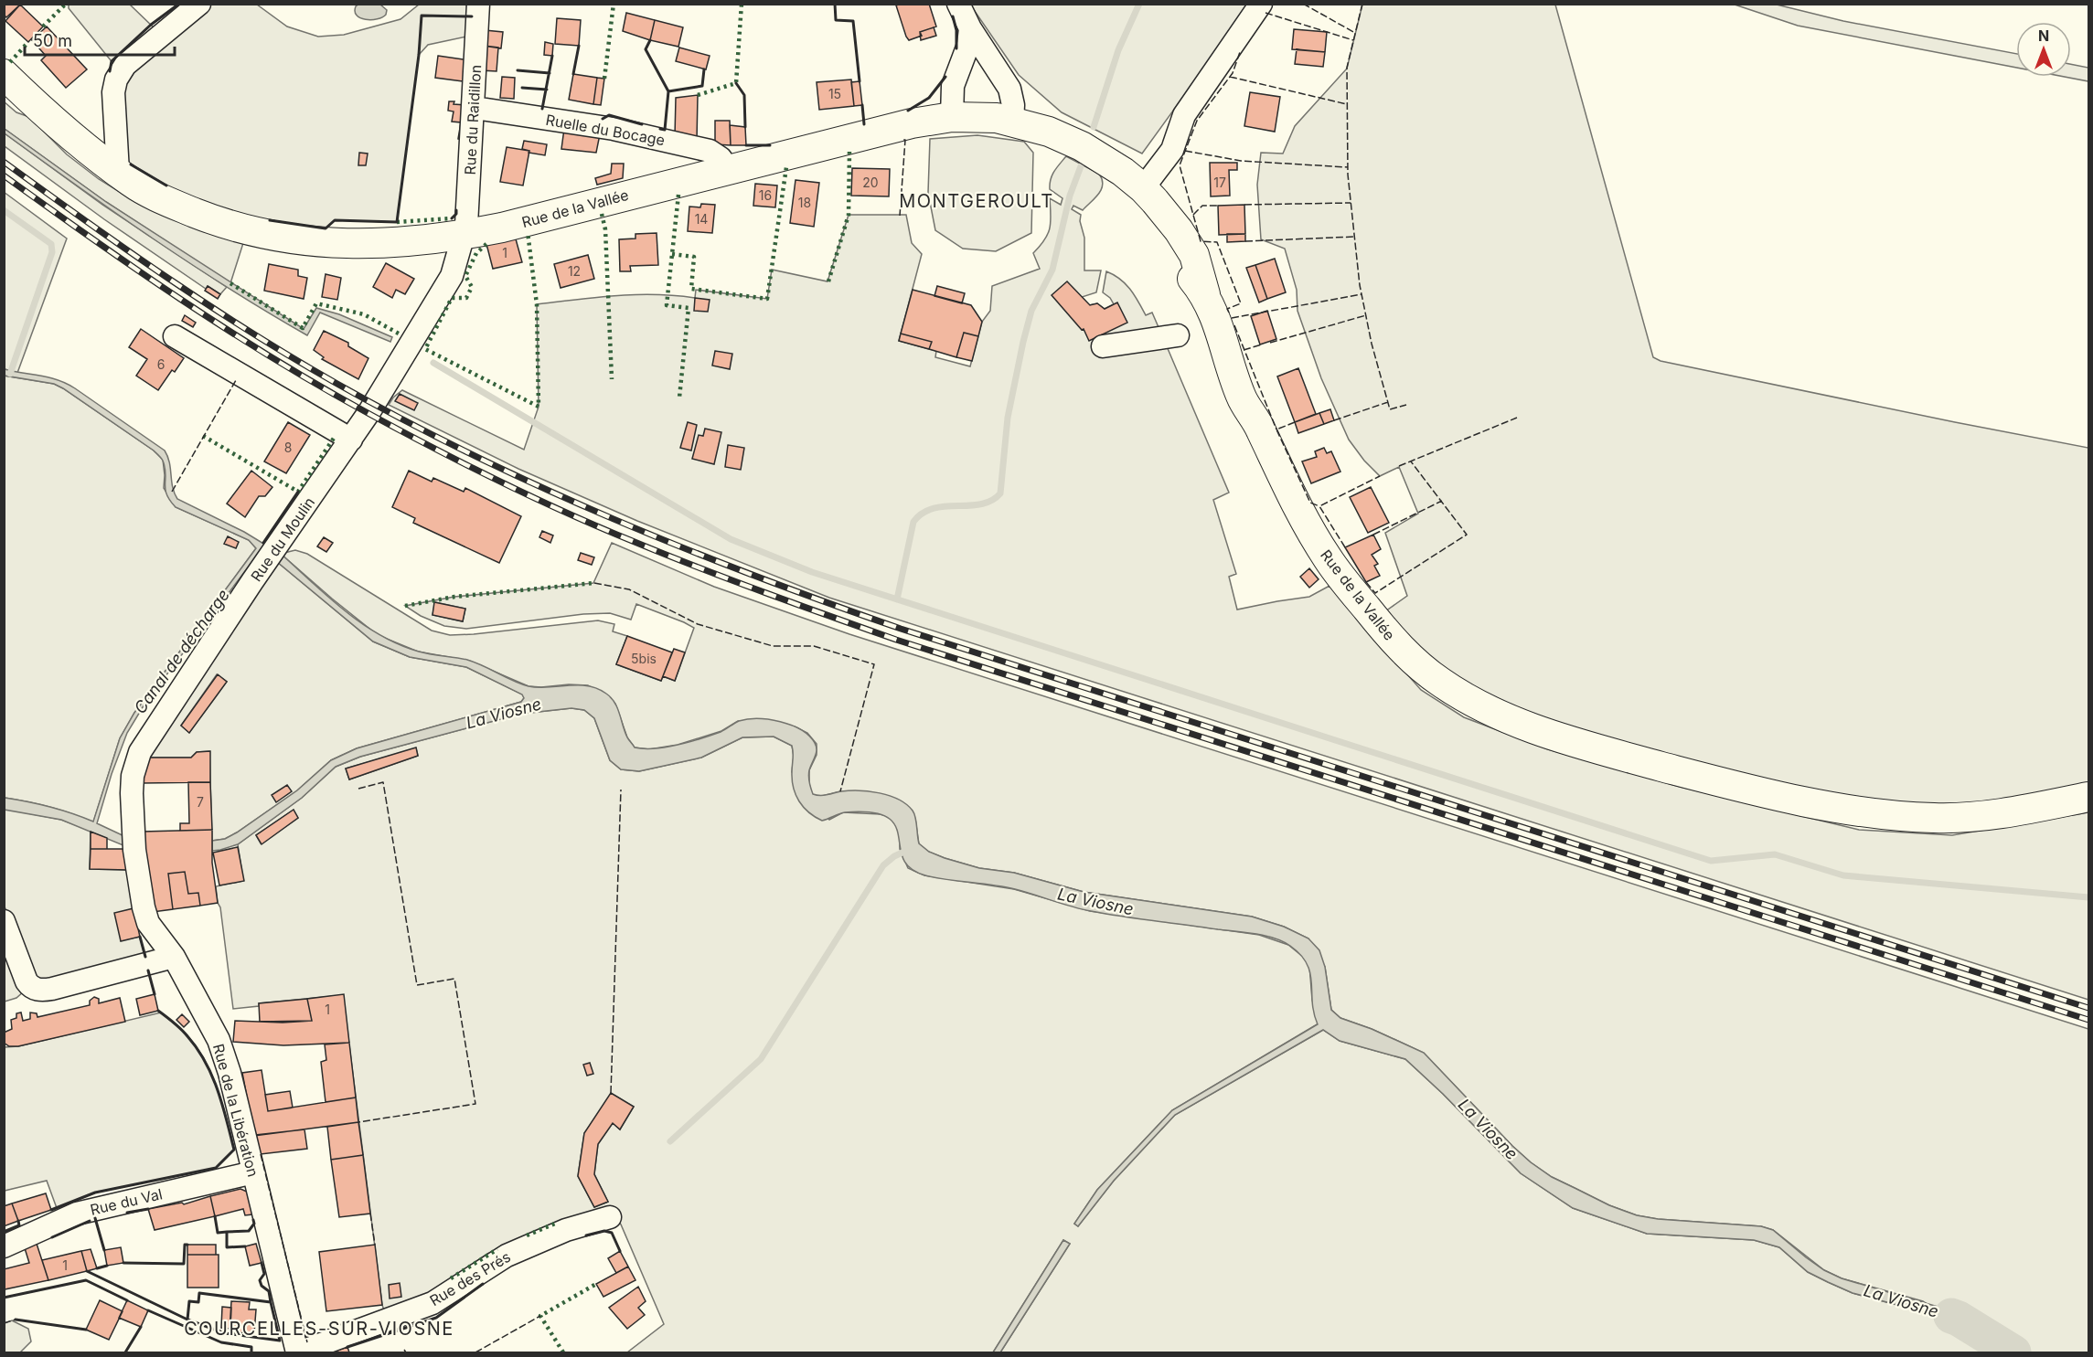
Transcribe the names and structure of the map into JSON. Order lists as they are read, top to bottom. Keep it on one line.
{"streets":{"main road":["Rue de la Vallée"],"street":["Rue du Raidillon","Ruelle du Bocage","Rue du Moulin","Rue de la Libération","Rue du Val","Rue des Prés"]},"crossings":[["Rue du Raidillon","Ruelle du Bocage"],["Rue du Raidillon","Rue de la Vallée"],["Rue du Raidillon","Rue du Moulin"],["Ruelle du Bocage","Rue de la Vallée"],["Rue de la Vallée","Rue du Moulin"],["Rue du Moulin","Rue de la Libération"],["Rue de la Libération","Rue du Val"],["Rue de la Libération","Rue des Prés"]],"districts":["MONTGEROULT","COURCELLES-SUR-VIOSNE"],"water":["Canal de décharge","La Viosne"],"house_numbers":["15","20","17","16","18","14","1","12","6","8","5bis","7","1","1"],"scale_bar":"50 m","north":"top"}
